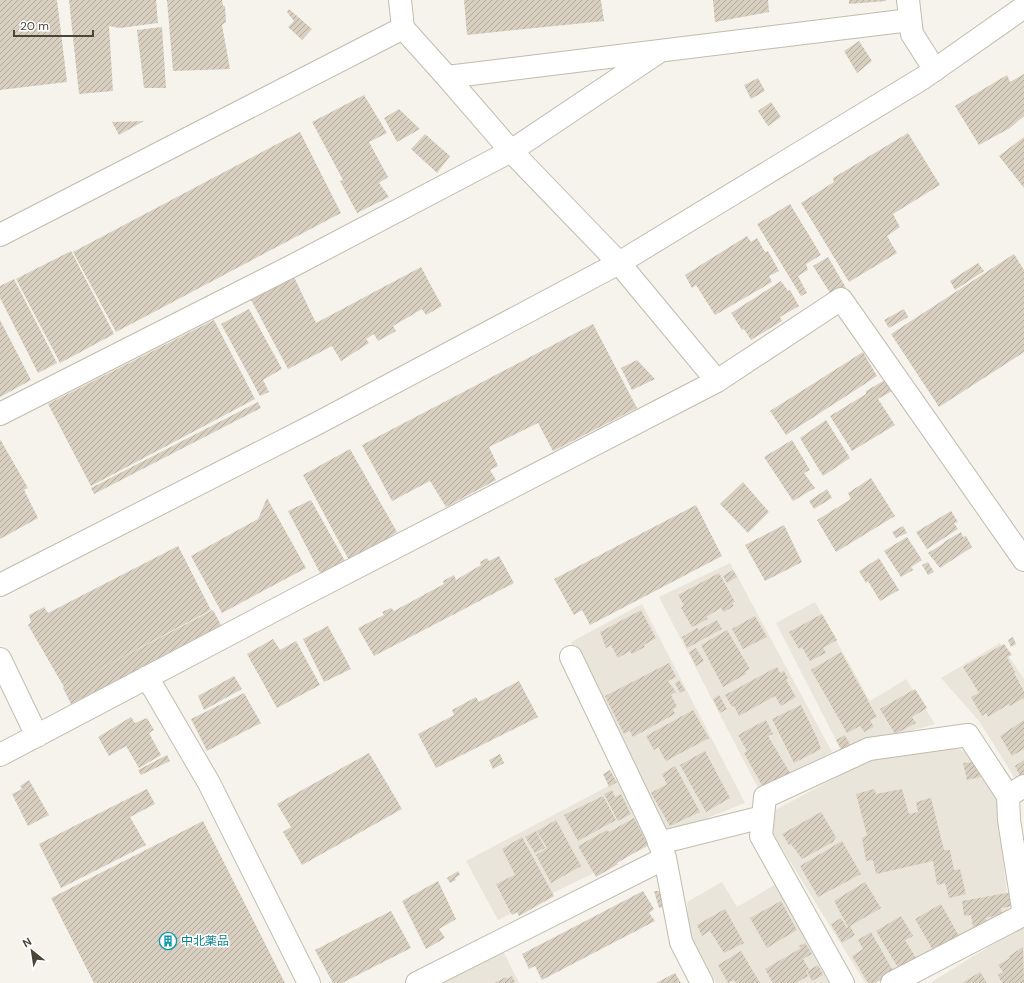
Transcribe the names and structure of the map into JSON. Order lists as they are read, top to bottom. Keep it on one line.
{"places":{"building":["中北薬品"]},"scale_bar":"20 m","north":"top left"}
